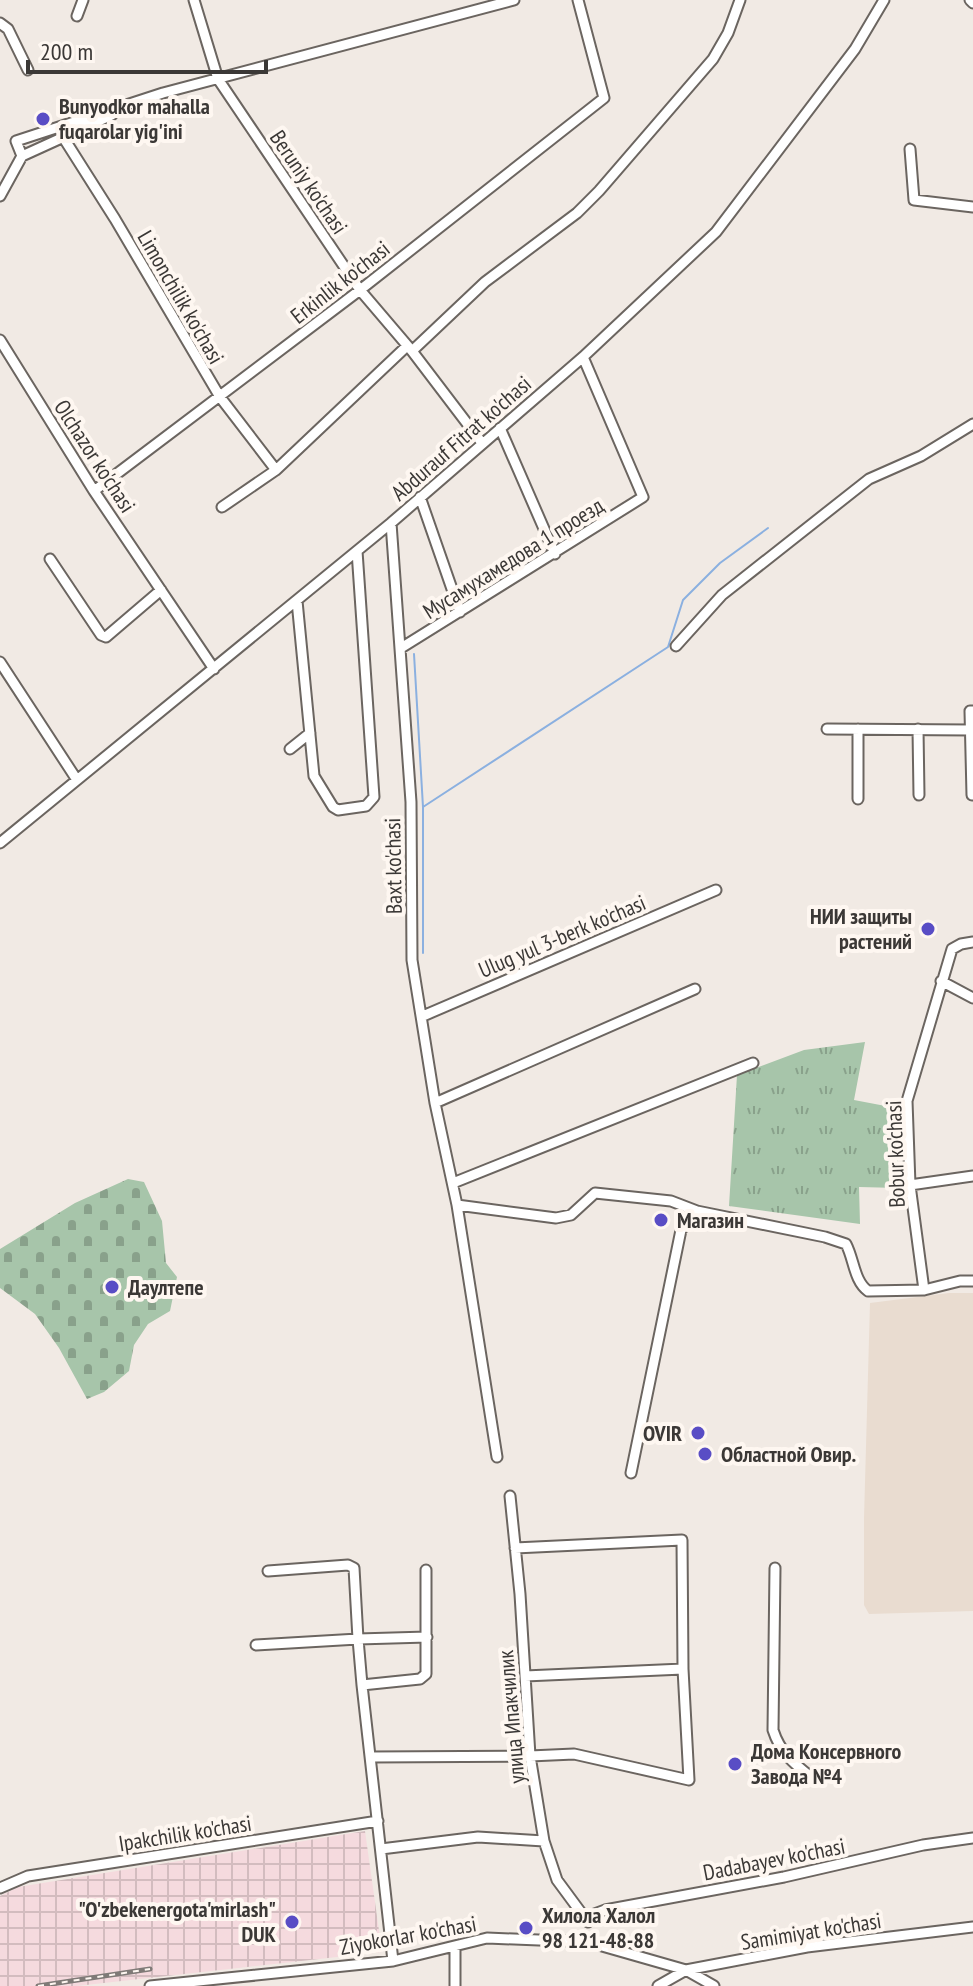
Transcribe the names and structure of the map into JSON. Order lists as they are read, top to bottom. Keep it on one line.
{"streets":{"street":["Beruniy ko'chasi","Erkinlik ko'chasi","Limonchilik ko'chasi","Abdurauf Fitrat ko'chasi","Olchazor ko'chasi","Мусамухамедова 1 проезд","Baxt ko'chasi","Ulug yul 3-berk ko'chasi","Bobur ko'chasi","улица Ипакчилик","Ipakchilik ko'chasi","Dadabayev ko'chasi","Samimiyat ko'chasi","Ziyokorlar ko'chasi"]},"crossings":[["Beruniy ko'chasi","Erkinlik ko'chasi"],["Beruniy ko'chasi","Abdurauf Fitrat ko'chasi"],["Erkinlik ko'chasi","Limonchilik ko'chasi"],["Erkinlik ko'chasi","Olchazor ko'chasi"],["Abdurauf Fitrat ko'chasi","Olchazor ko'chasi"],["Abdurauf Fitrat ko'chasi","Мусамухамедова 1 проезд"],["Abdurauf Fitrat ko'chasi","Baxt ko'chasi"],["Мусамухамедова 1 проезд","Baxt ko'chasi"],["Baxt ko'chasi","Ulug yul 3-berk ko'chasi"],["улица Ипакчилик","Dadabayev ko'chasi"],["Samimiyat ko'chasi","Ziyokorlar ko'chasi"]],"places":["Bunyodkor mahalla fuqarolar yig'ini","НИИ защиты растений","Магазин","Даултепе","OVIR","Областной Овир.","Дома Консервного Завода №4","\"O'zbekenergota'mirlash\" DUK","Хилола Халол 98 121-48-88"],"scale_bar":"200 m"}
